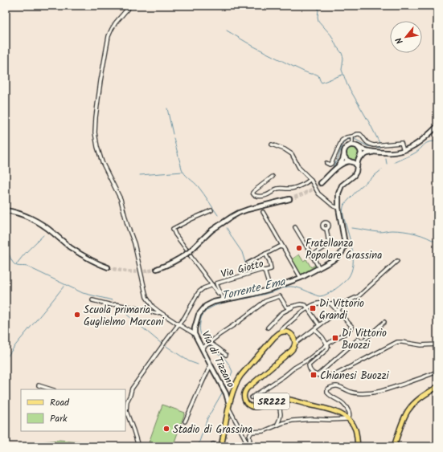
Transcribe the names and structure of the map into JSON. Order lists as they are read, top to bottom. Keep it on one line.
{"streets":{"main road":["Via di Tizzano","SR222"],"street":["Via Giotto"]},"crossings":[["Via Giotto","Via di Tizzano"]],"water":["Torrente Ema"],"places":{"other":["Fratellanza Popolare Grassina","Scuola primaria Guglielmo Marconi","Stadio di Grassina"],"transit":["Di Vittorio Grandi","Di Vittorio Buozzi","Chianesi Buozzi"]},"legend":["Road","Park"],"north":"bottom left"}
